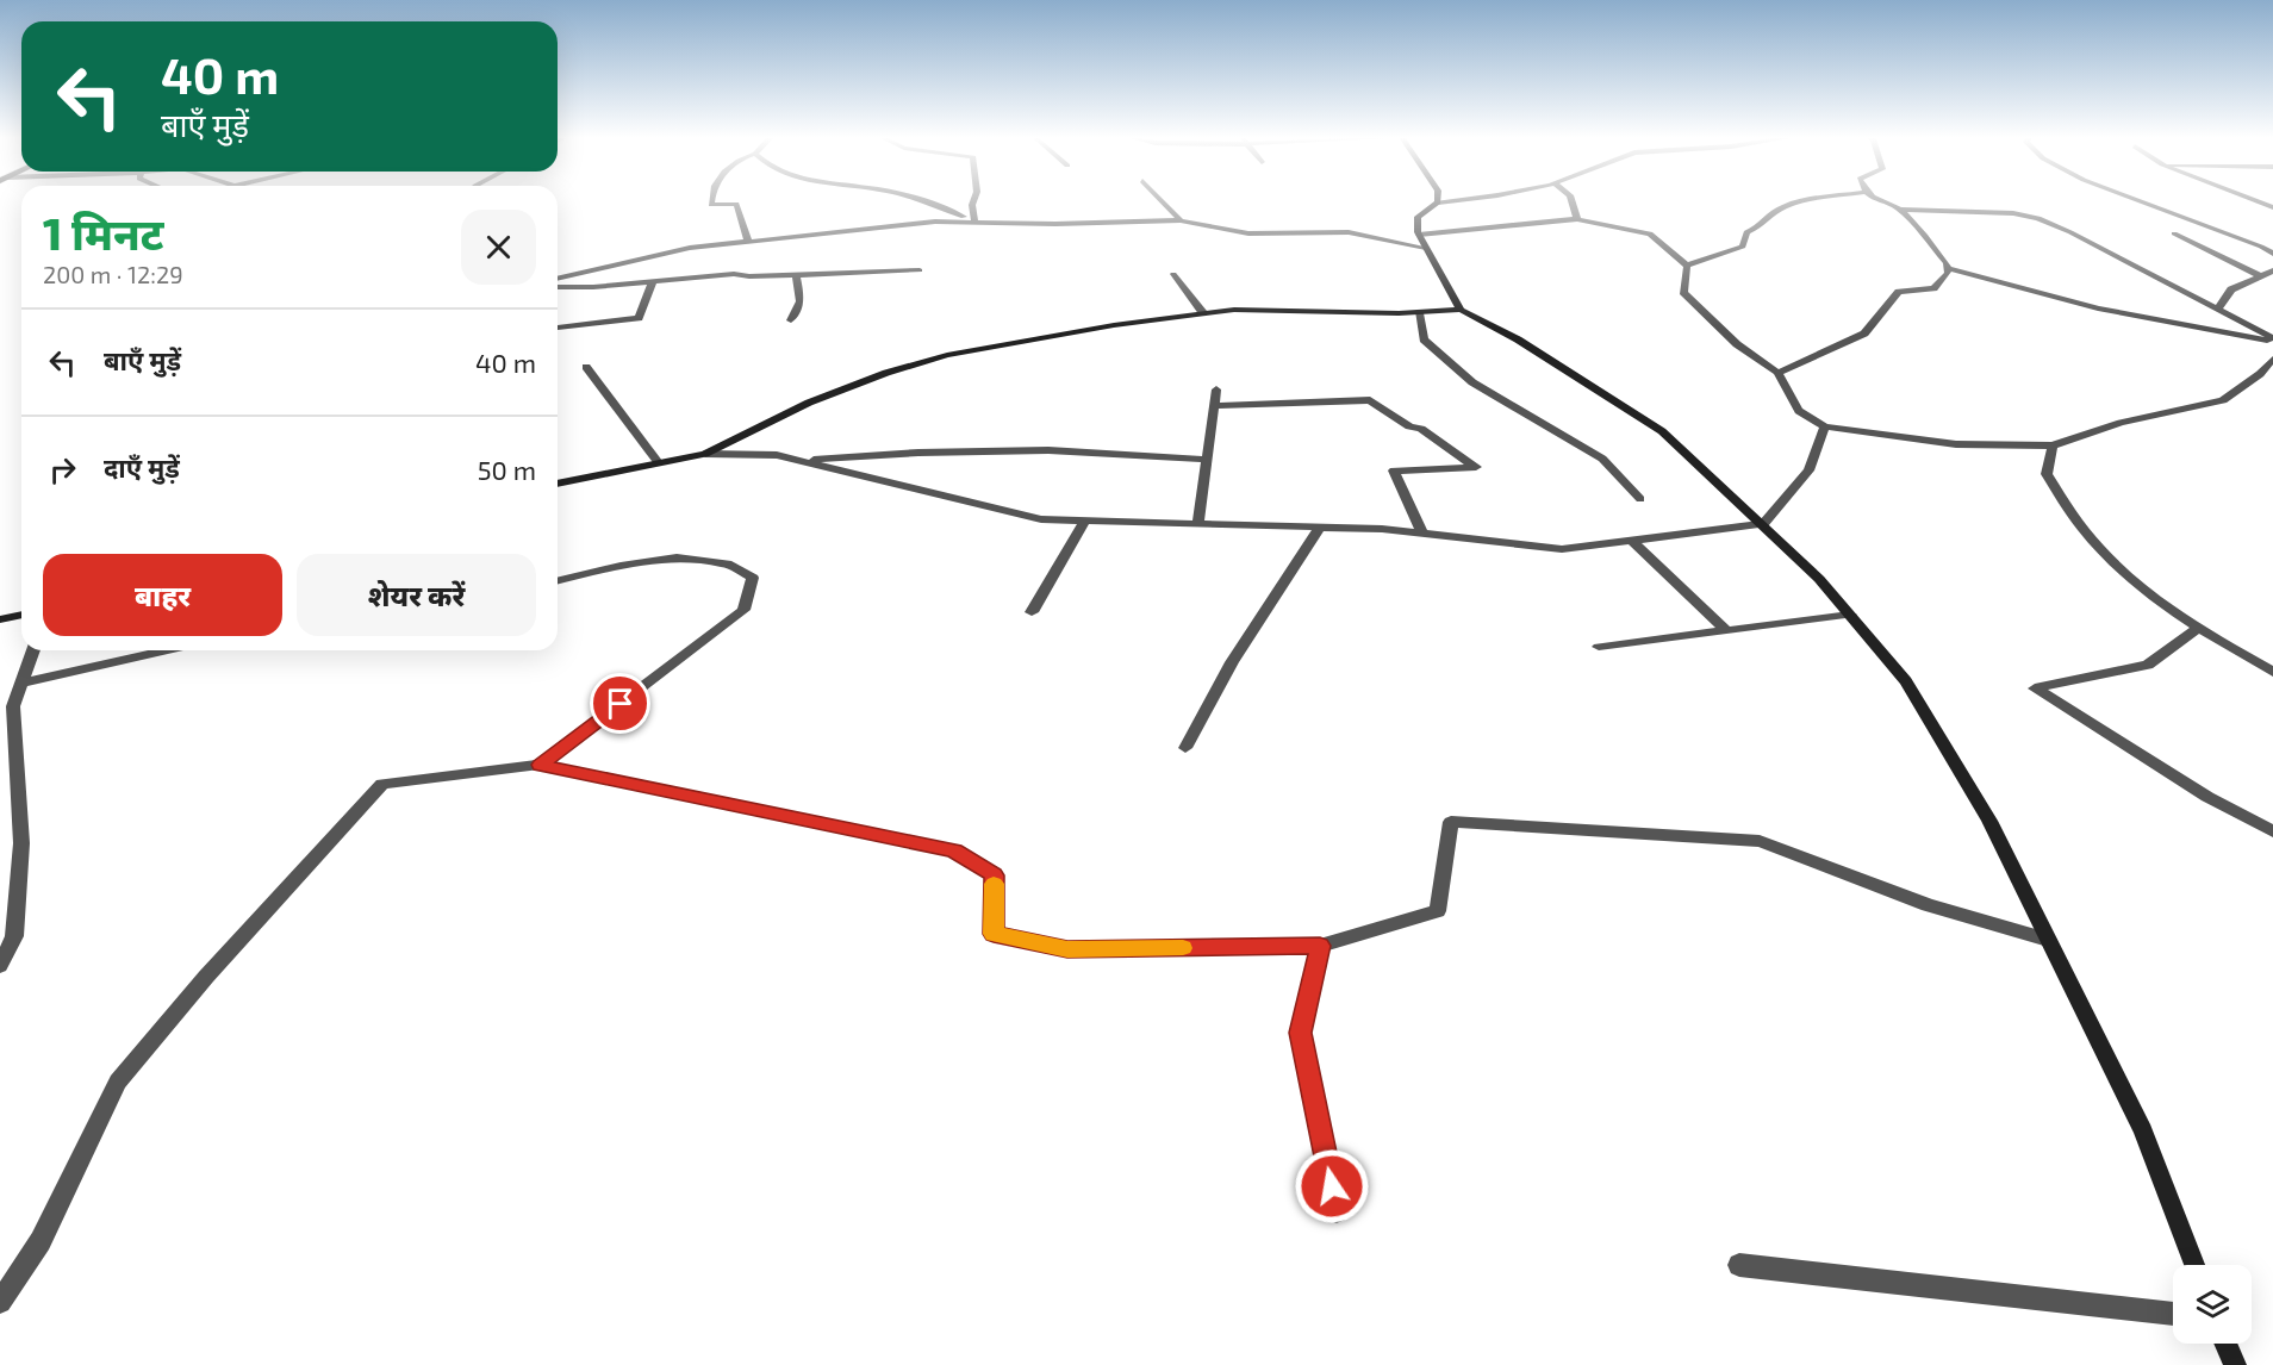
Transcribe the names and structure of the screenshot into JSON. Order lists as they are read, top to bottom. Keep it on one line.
{"page":{"turn":["40 m","बाएँ मुड़ें"],"heading":["1 मिनट","200 m · 12:29"],"list":[{"name":"बाएँ मुड़ें","value":"40 m"},{"name":"दाएँ मुड़ें","value":"50 m"}],"buttons":["बाहर","शेयर करें"]}}
